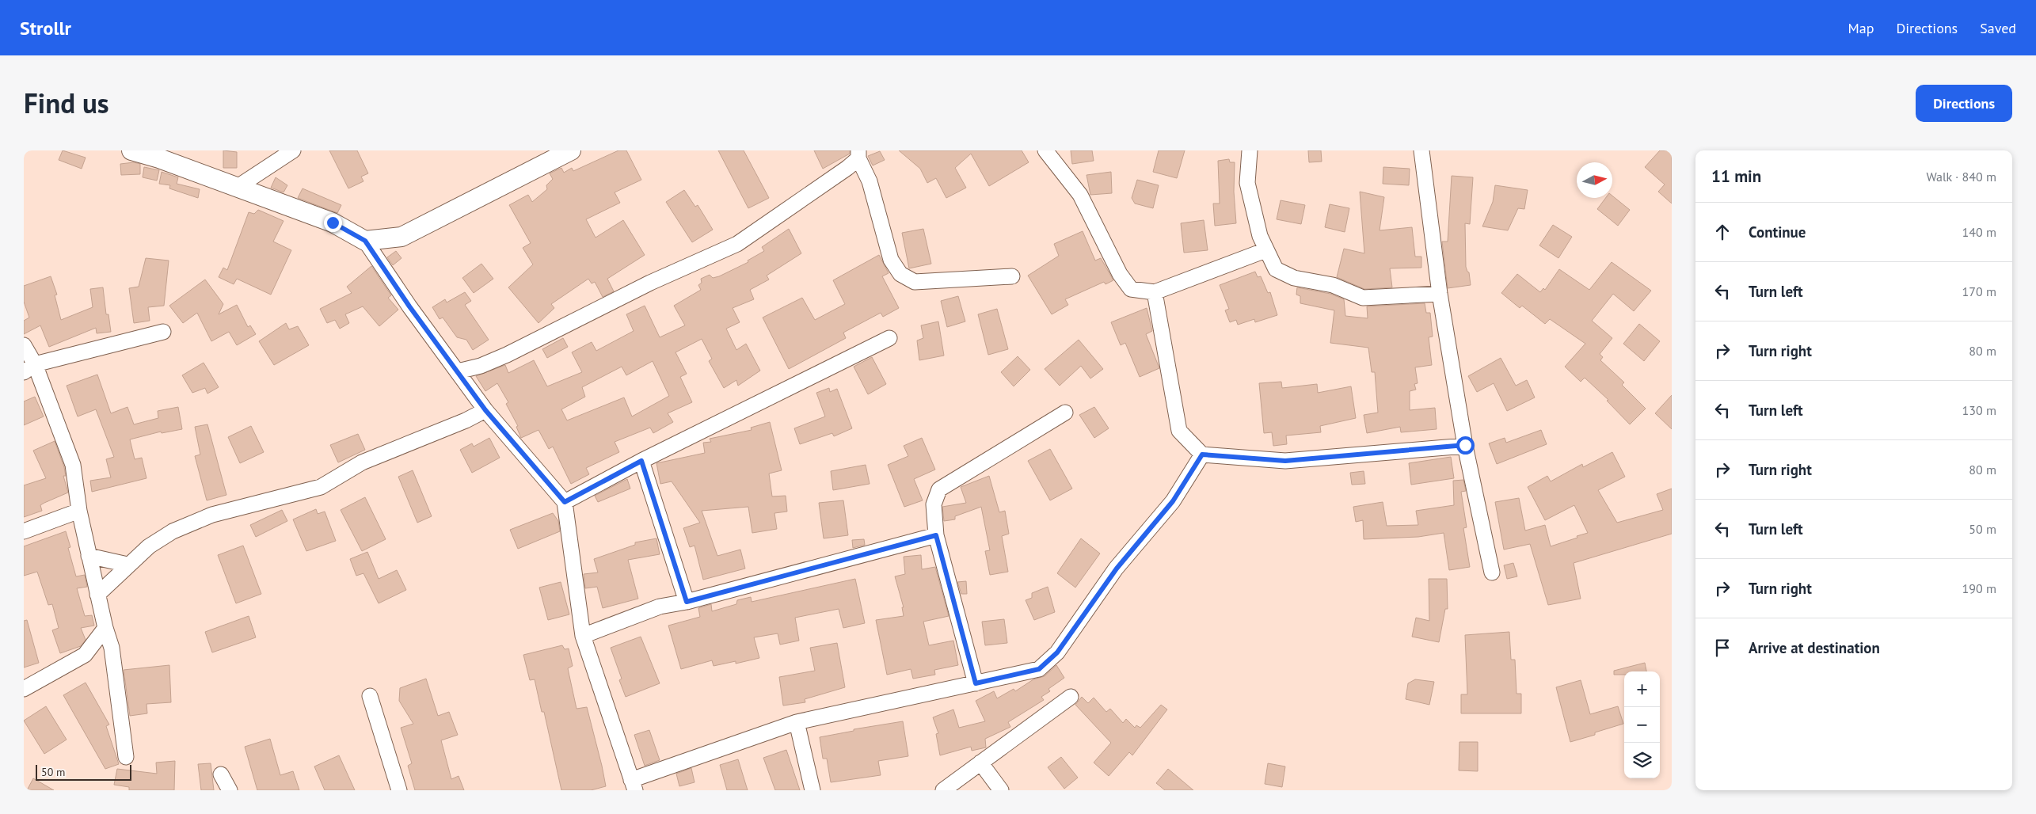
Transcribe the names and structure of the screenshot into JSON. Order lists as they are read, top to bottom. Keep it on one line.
{"scale_bar":"50 m","north":"right","page":{"header":"Strollr","nav":["Map","Directions","Saved"],"title":"Find us","buttons":"Directions","heading":["11 min","Walk · 840 m"],"list":[["Continue","140 m"],["Turn left","170 m"],["Turn right","80 m"],["Turn left","130 m"],["Turn right","80 m"],["Turn left","50 m"],["Turn right","190 m"],"Arrive at destination"],"map_buttons":["+","−"],"scale":"50 m"}}
